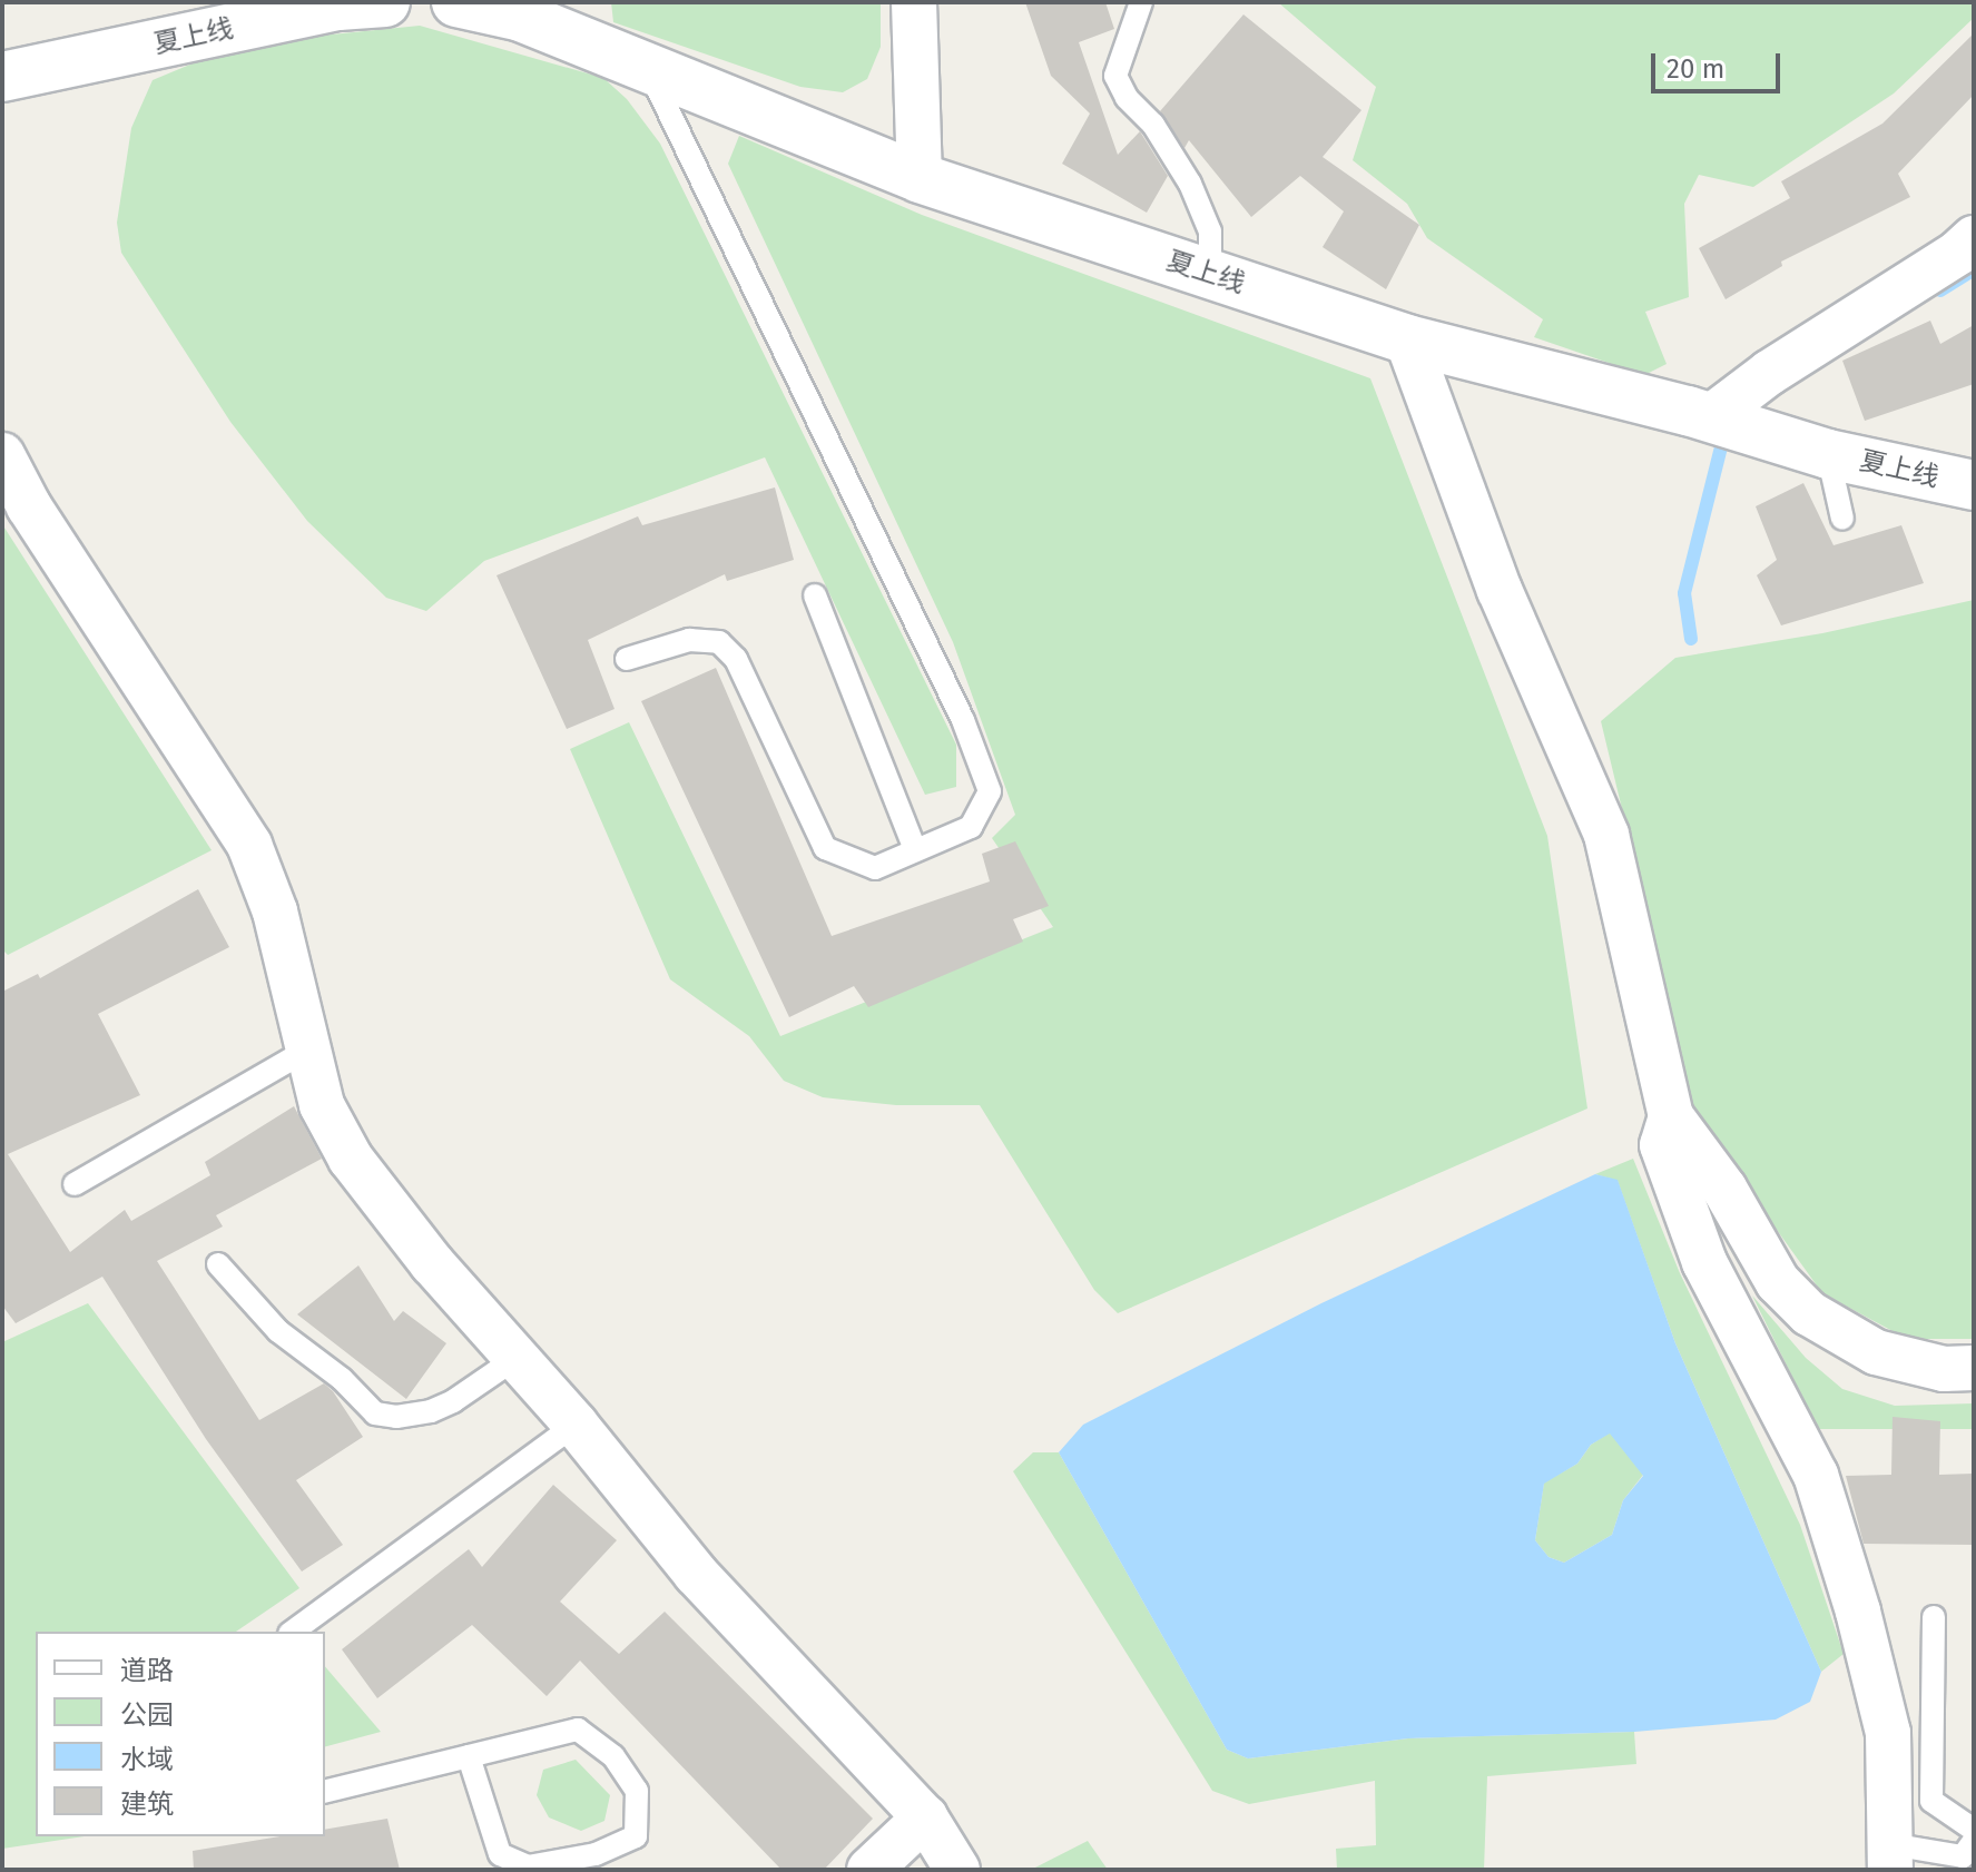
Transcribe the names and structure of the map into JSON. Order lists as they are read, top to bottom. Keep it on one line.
{"streets":{"street":["夏上线"]},"legend":["道路","公园","水域","建筑"],"scale_bar":"20 m"}
